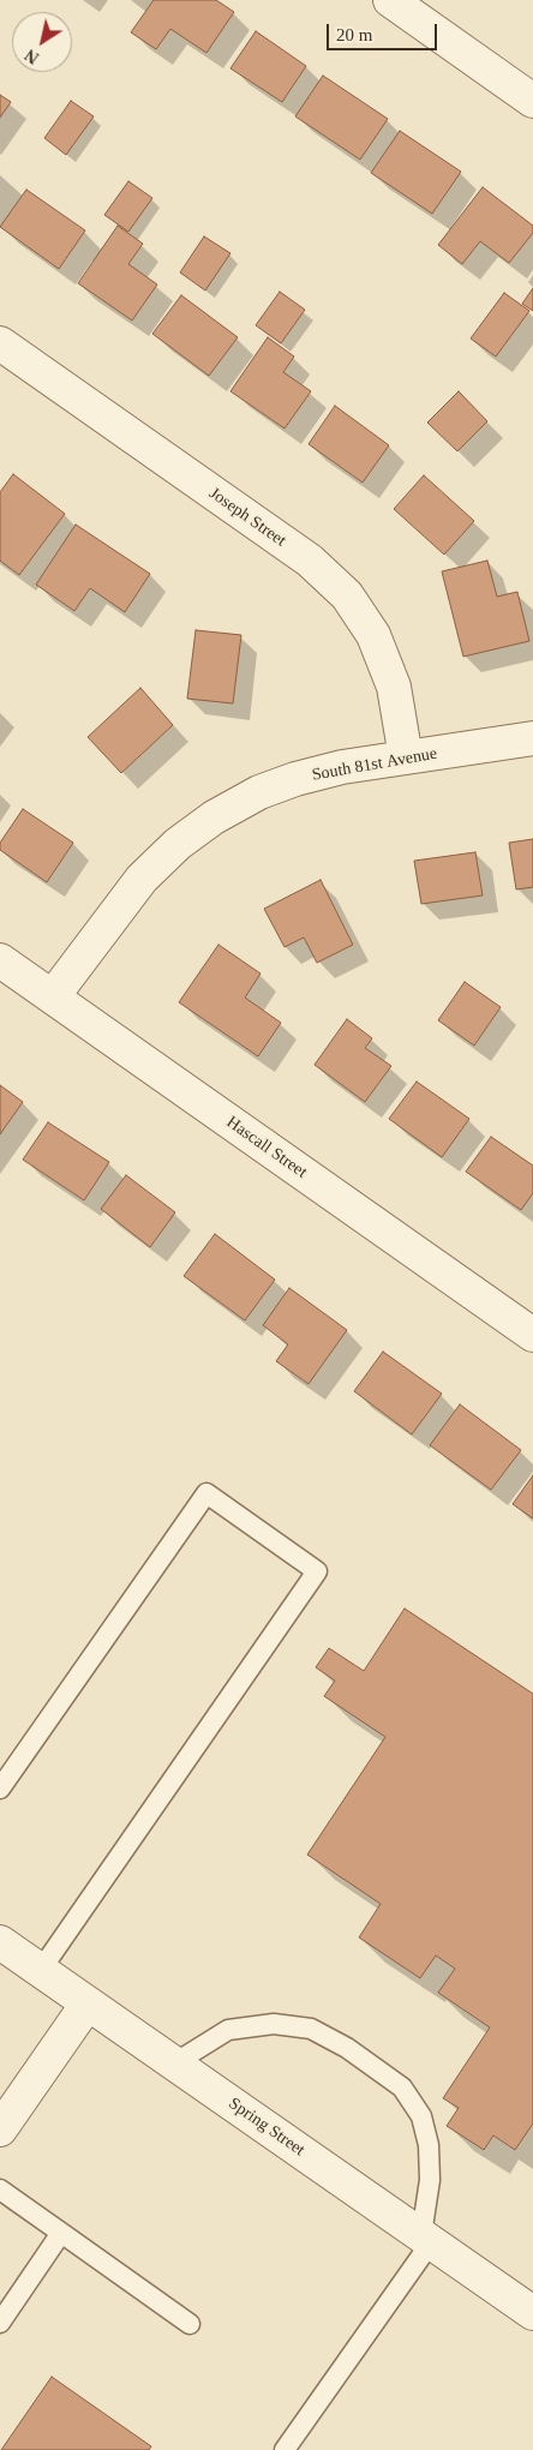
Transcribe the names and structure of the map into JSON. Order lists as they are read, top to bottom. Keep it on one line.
{"streets":{"street":["Joseph Street","South 81st Avenue","Hascall Street","Spring Street"]},"crossings":[["Joseph Street","South 81st Avenue"],["South 81st Avenue","Hascall Street"]],"scale_bar":"20 m","north":"bottom left"}
